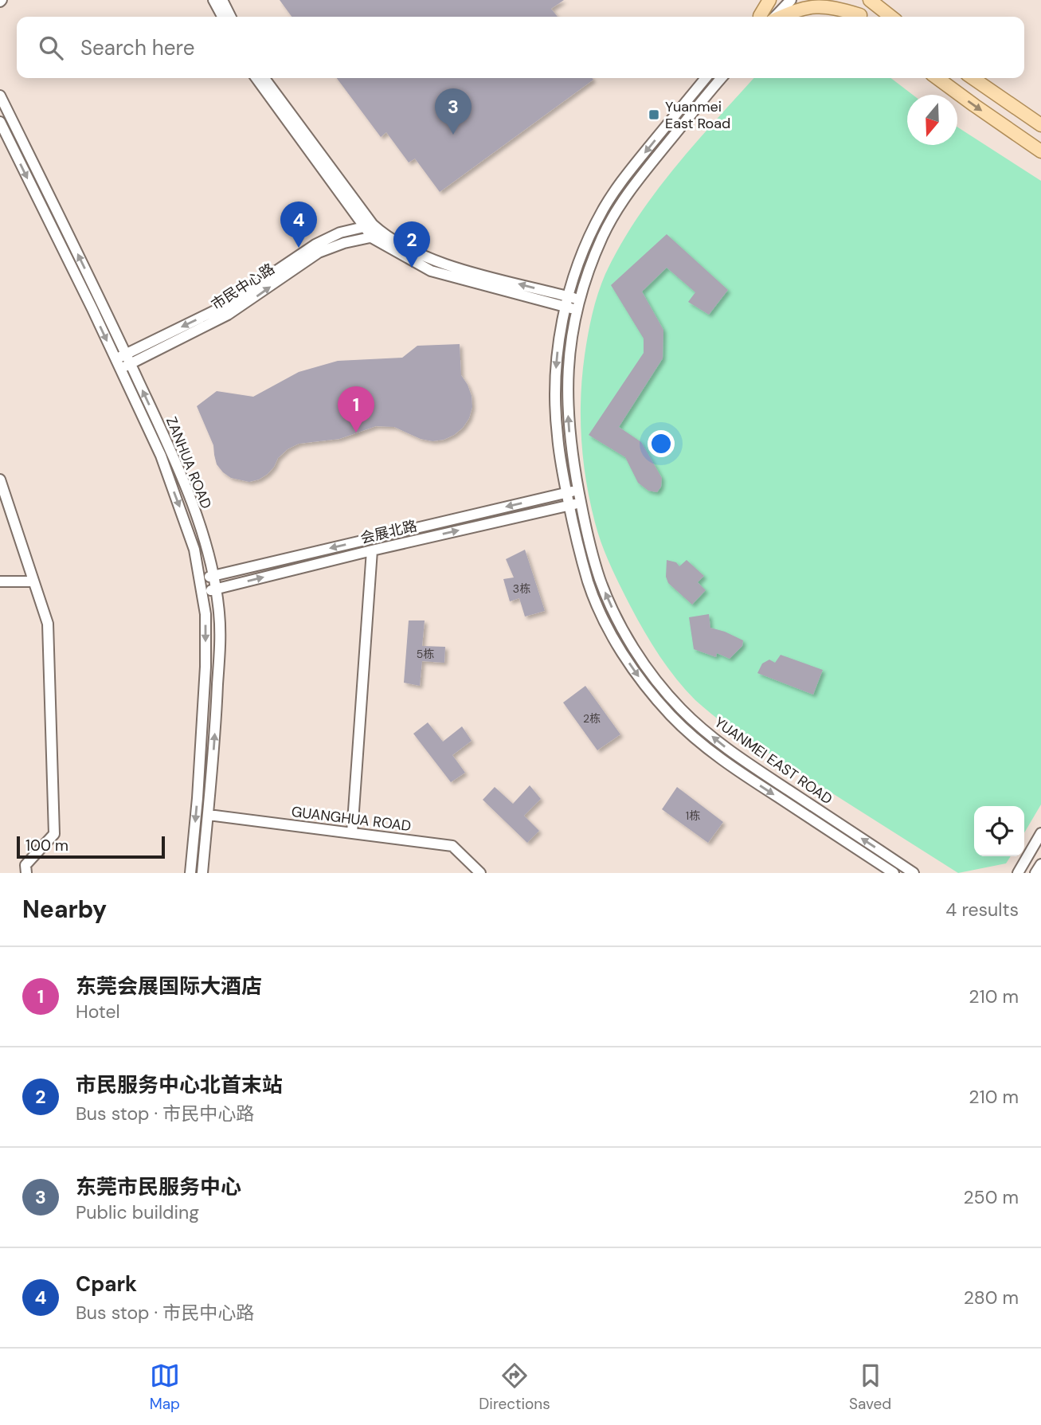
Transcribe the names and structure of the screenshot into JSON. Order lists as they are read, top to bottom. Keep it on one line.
{"streets":{"street":["市民中心路","ZANHUA ROAD","会展北路","YUANMEI EAST ROAD","GUANGHUA ROAD"]},"crossings":[["市民中心路","ZANHUA ROAD"],["ZANHUA ROAD","会展北路"],["ZANHUA ROAD","GUANGHUA ROAD"],["会展北路","YUANMEI EAST ROAD"]],"places":{"transit":["Yuanmei East Road"]},"house_numbers":["3栋","5栋","2栋","1栋"],"scale_bar":"100 m","north":"bottom","page":{"search":"Search here","pins":["3","4","2","1"],"scale":"100 m","heading":["Nearby","4 results"],"list":[{"mark":"1","name":"东莞会展国际大酒店","note":"Hotel","value":"210 m"},{"mark":"2","name":"市民服务中心北首末站","note":"Bus stop · 市民中心路","value":"210 m"},{"mark":"3","name":"东莞市民服务中心","note":"Public building","value":"250 m"},{"mark":"4","name":"Cpark","note":"Bus stop · 市民中心路","value":"280 m"}],"nav":["Map","Directions","Saved"]}}
